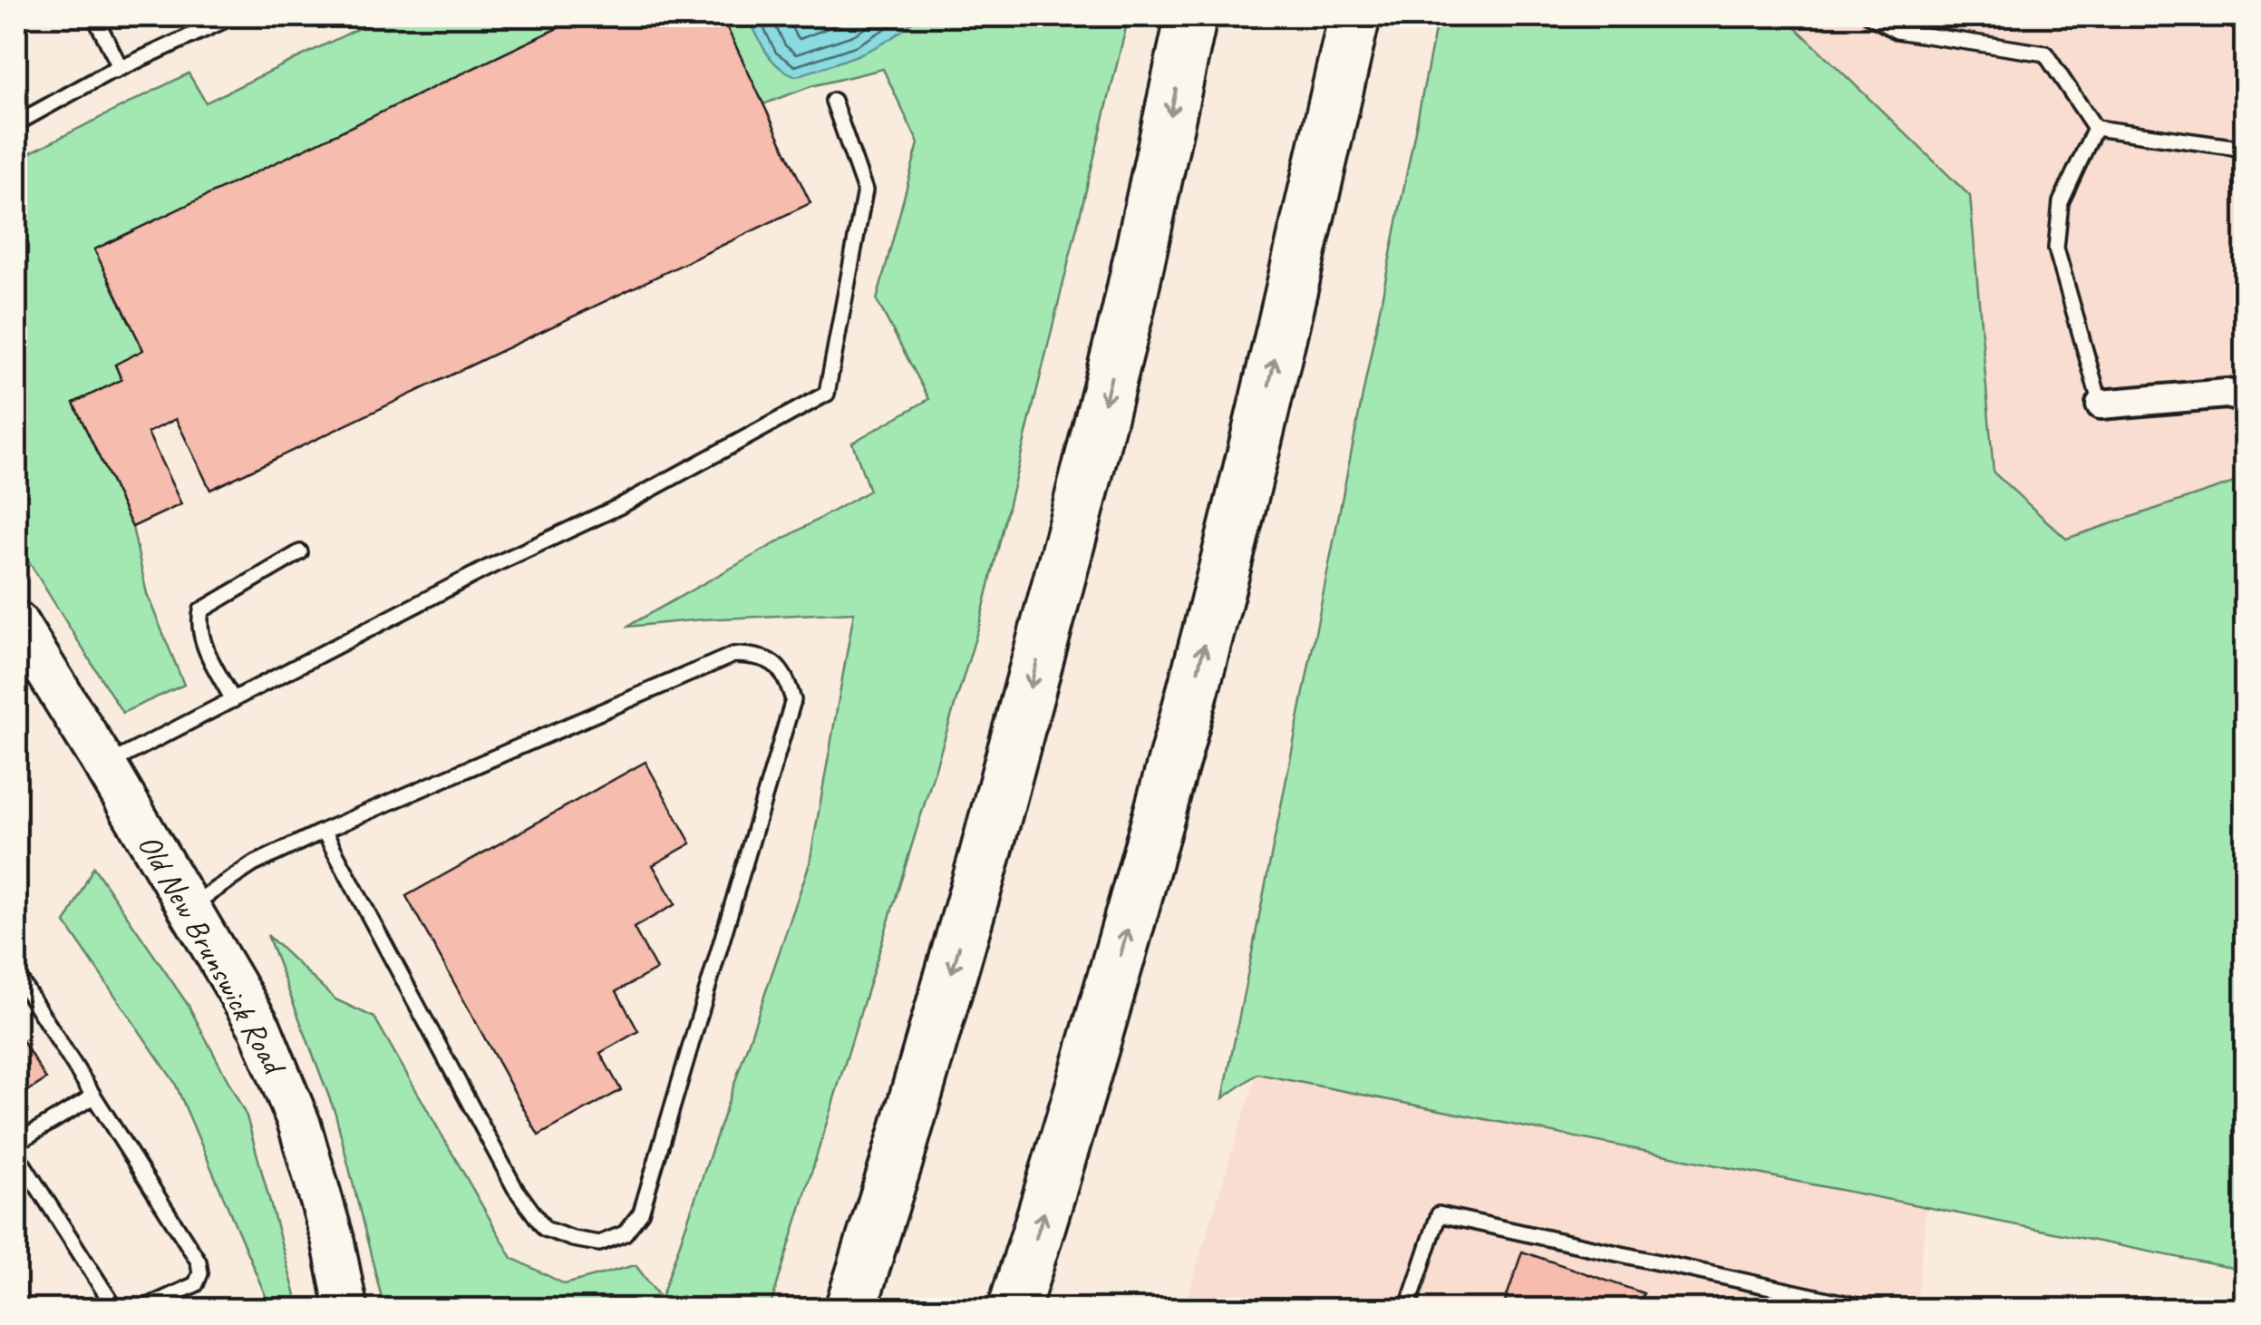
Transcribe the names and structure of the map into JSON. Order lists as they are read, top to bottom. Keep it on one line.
{"streets":{"main road":["Old New Brunswick Road"]}}
